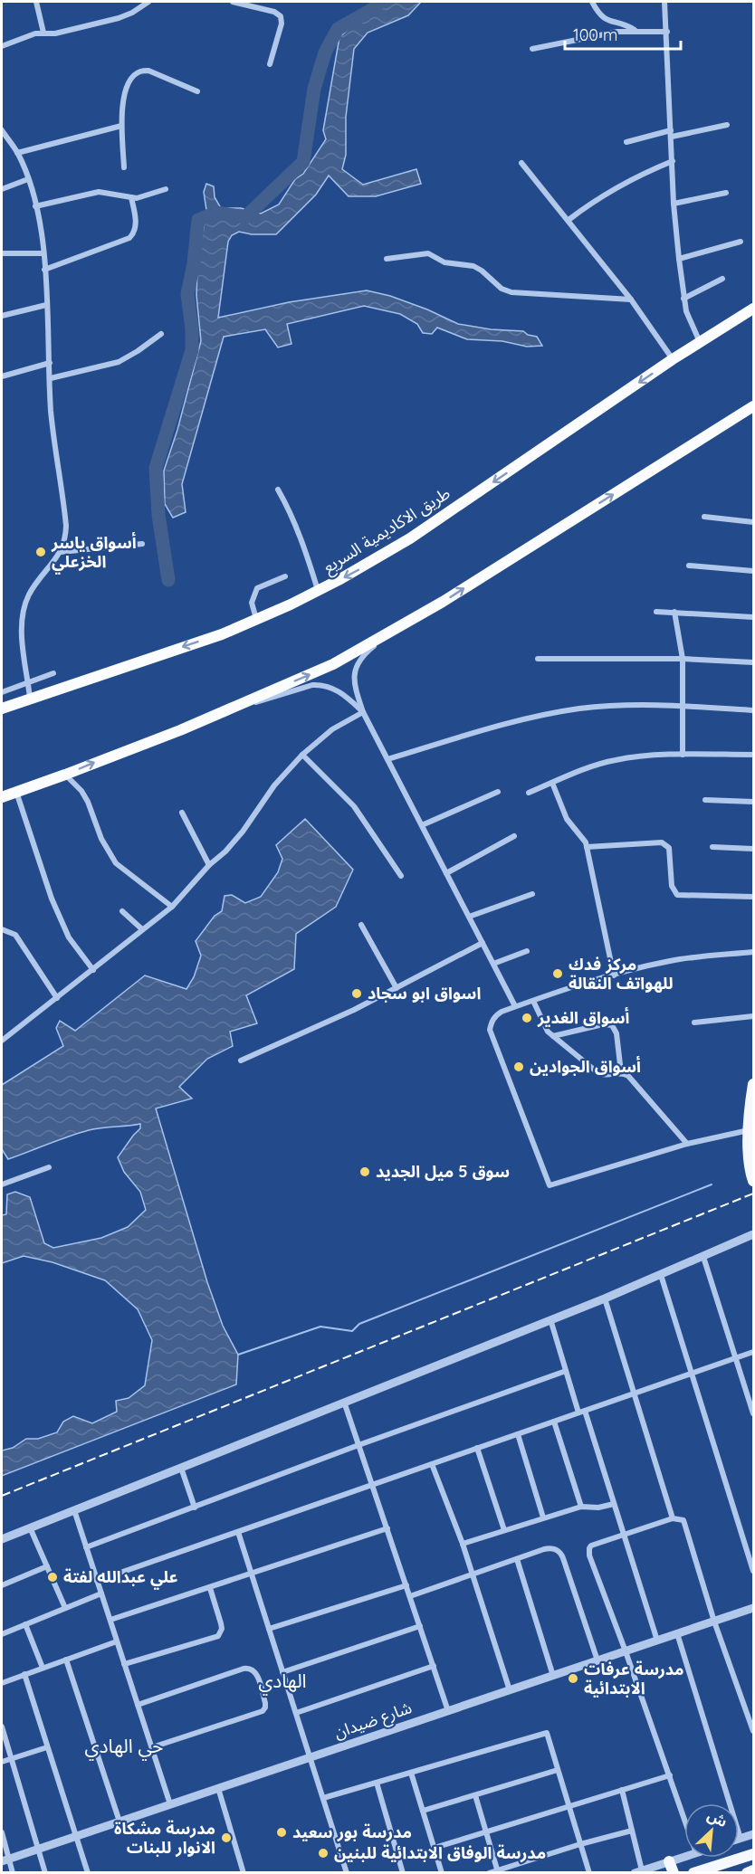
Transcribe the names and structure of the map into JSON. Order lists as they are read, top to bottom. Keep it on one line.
{"streets":{"highway":["طريق الاكاديمية السريع"],"street":["شارع ضيدان"]},"districts":["الهادي","حي الهادي"],"places":["أسواق ياسر الخزعلي","مركز فدك للهواتف النقالة","اسواق ابو سجاد","أسواق الغدير","أسواق الجوادين","سوق 5 ميل الجديد","علي عبدالله لفتة","مدرسة عرفات الابتدائية","مدرسة بور سعيد","مدرسة مشكاة الانوار للبنات","مدرسة الوفاق الابتدائية للبنين"],"scale_bar":"100 m","north":"top right"}
